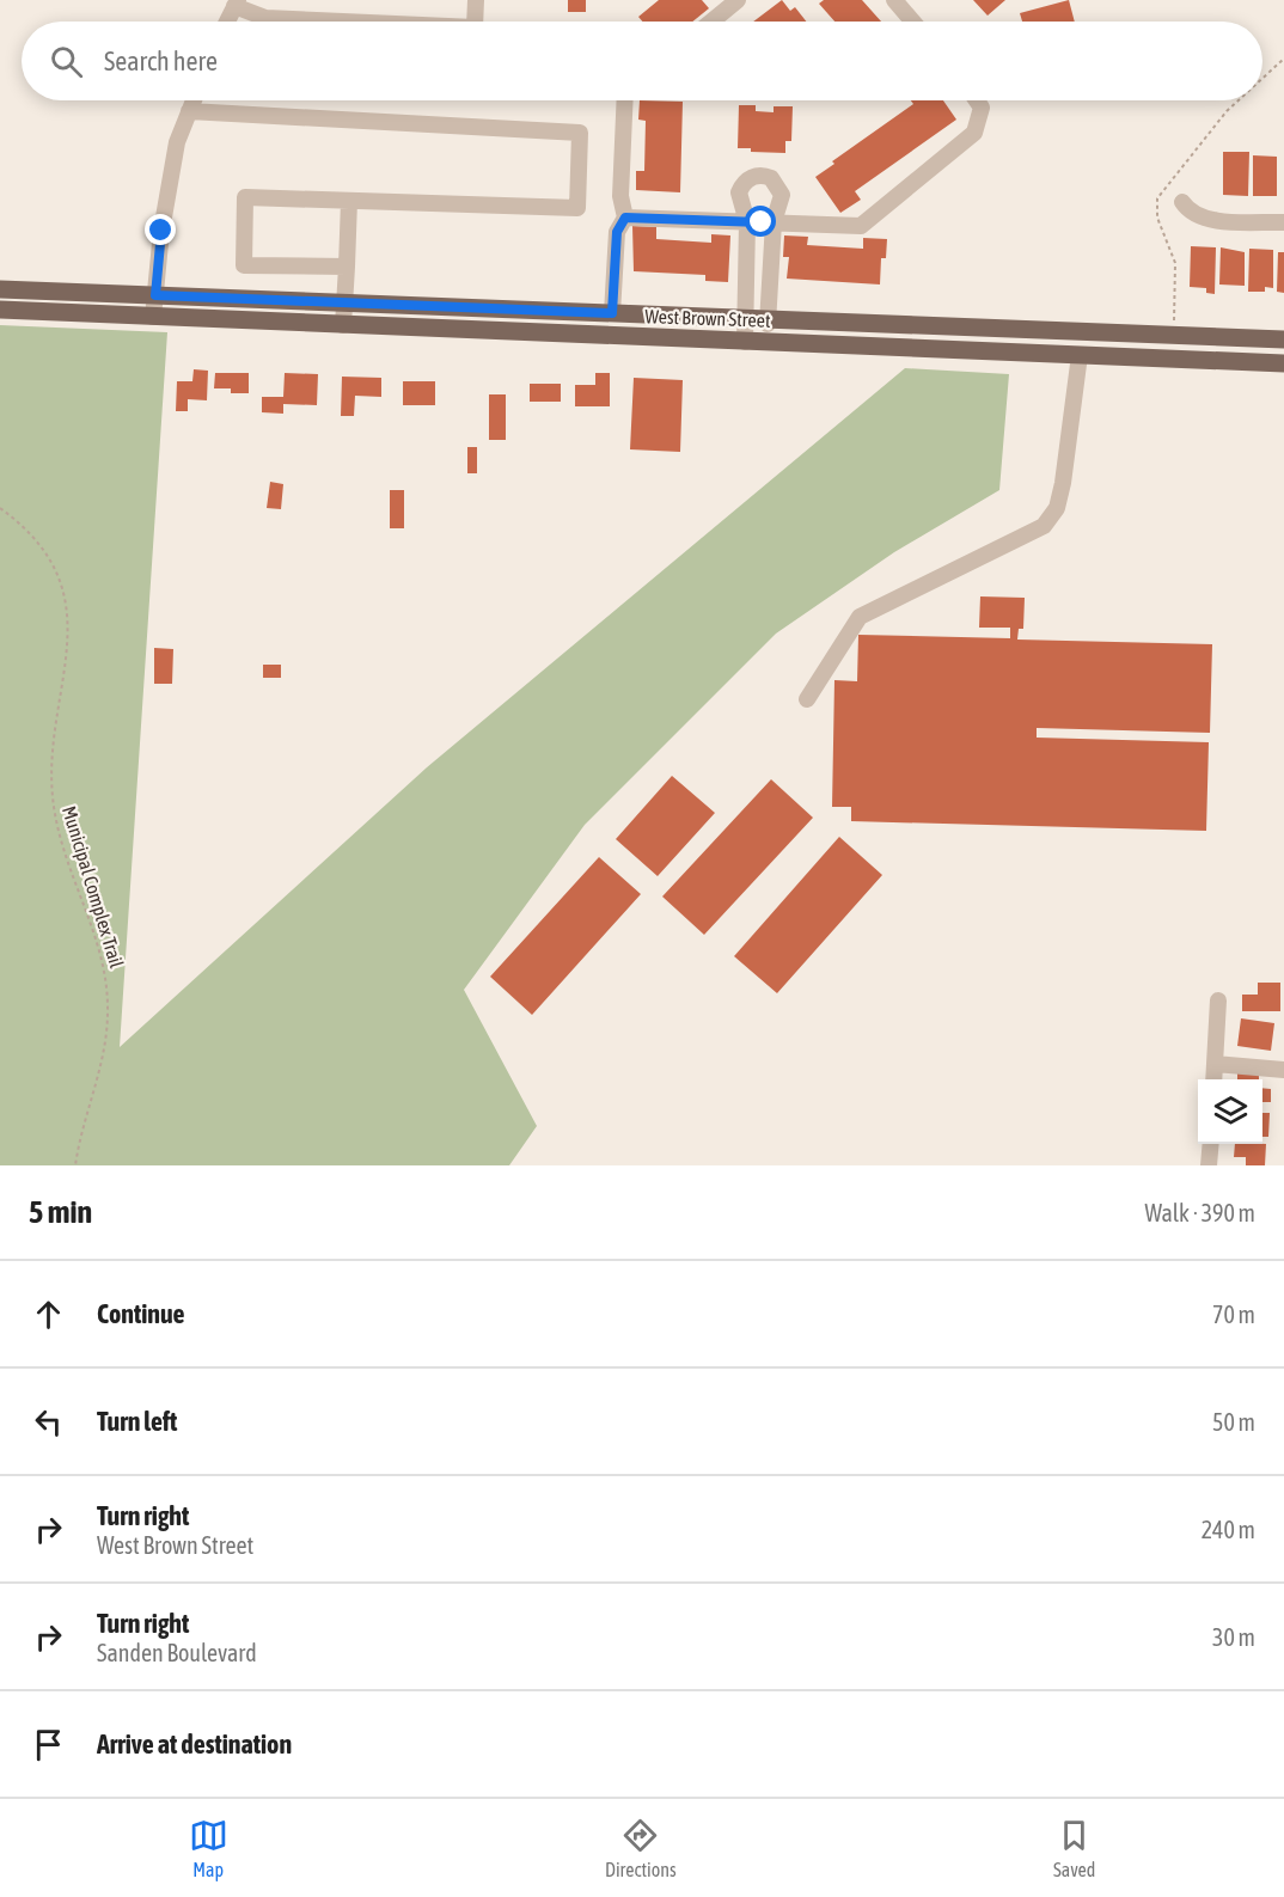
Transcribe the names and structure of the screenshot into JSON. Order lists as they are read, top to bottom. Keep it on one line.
{"streets":{"main road":["West Brown Street"],"path":["Municipal Complex Trail"]},"page":{"search":"Search here","heading":["5 min","Walk · 390 m"],"list":[["Continue","70 m"],["Turn left","50 m"],["Turn right","West Brown Street","240 m"],["Turn right","Sanden Boulevard","30 m"],"Arrive at destination"],"nav":["Map","Directions","Saved"]}}
